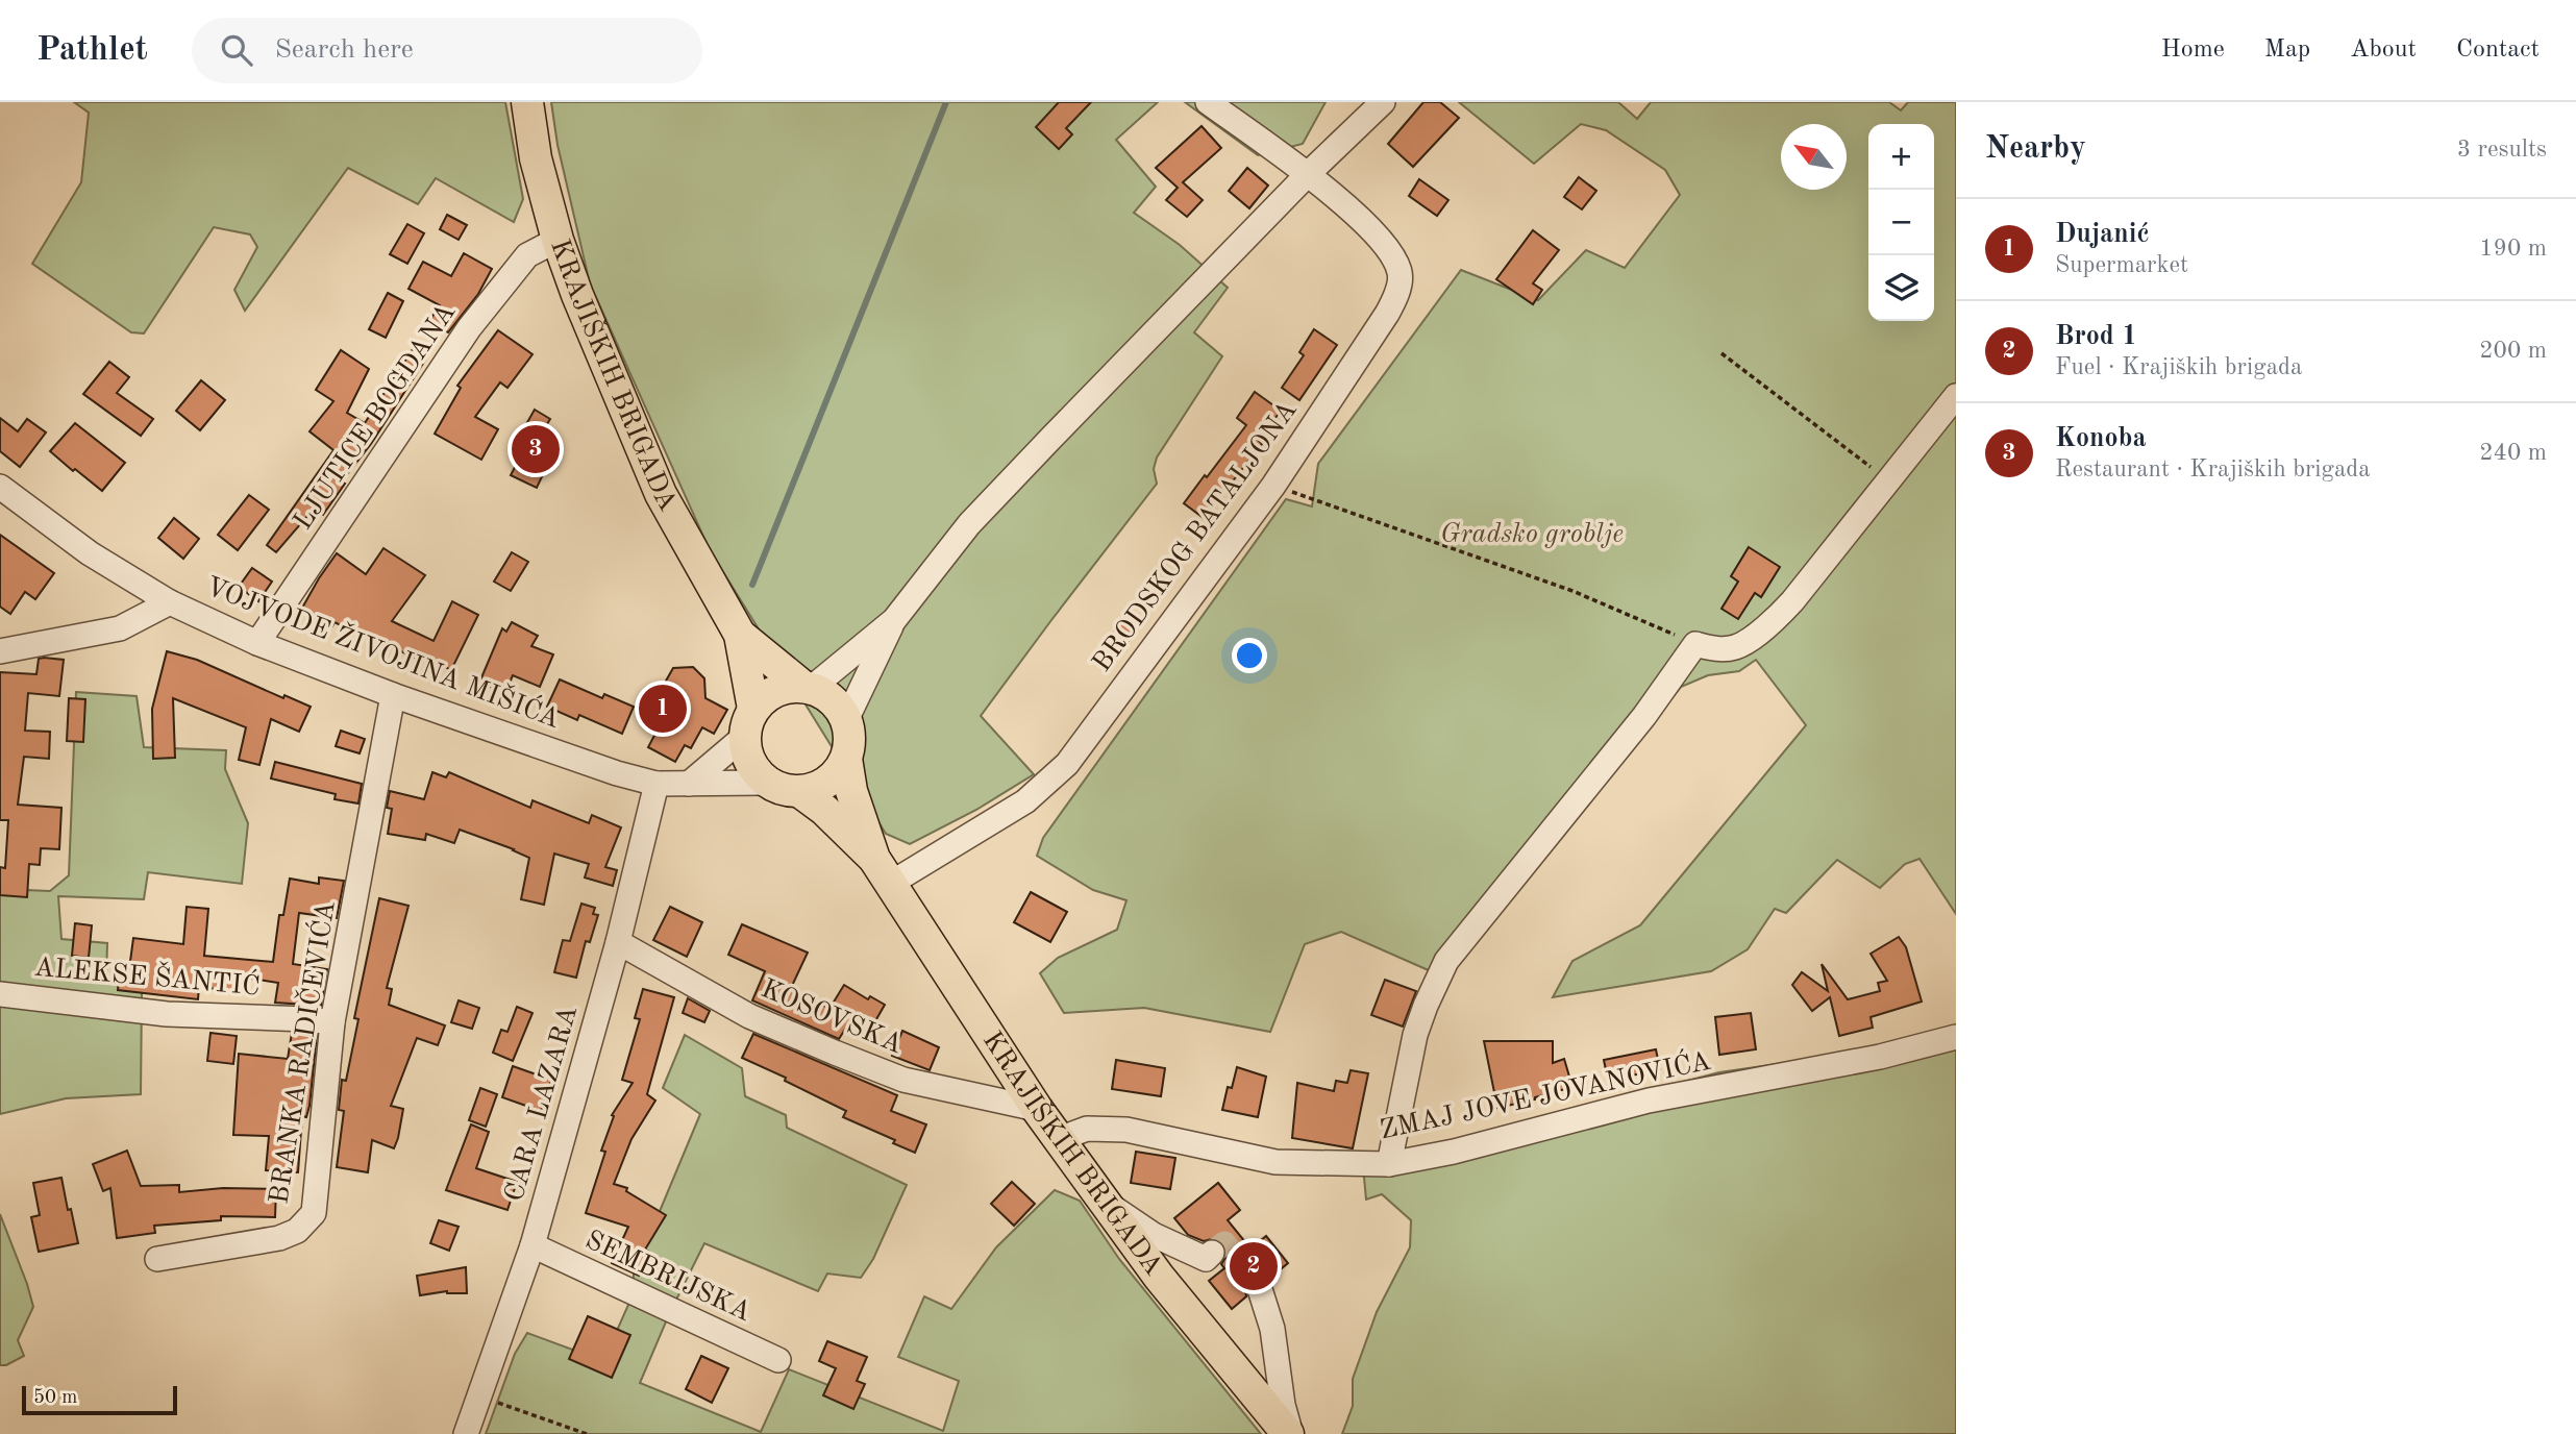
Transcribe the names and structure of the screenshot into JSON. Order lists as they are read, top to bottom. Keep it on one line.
{"streets":{"main road":["KRAJIŠKIH BRIGADA"],"street":["LJUTICE BOGDANA","BRODSKOG BATALJONA","VOJVODE ŽIVOJINA MIŠIĆA","ALEKSE ŠANTIĆ","KOSOVSKA","BRANKA RADIČEVIĆA","ZMAJ JOVE JOVANOVIĆA","CARA LAZARA","SEMBRIJSKA"]},"crossings":[["KRAJIŠKIH BRIGADA","LJUTICE BOGDANA"],["KRAJIŠKIH BRIGADA","BRODSKOG BATALJONA"],["KRAJIŠKIH BRIGADA","VOJVODE ŽIVOJINA MIŠIĆA"],["KRAJIŠKIH BRIGADA","KOSOVSKA"],["KRAJIŠKIH BRIGADA","ZMAJ JOVE JOVANOVIĆA"],["LJUTICE BOGDANA","VOJVODE ŽIVOJINA MIŠIĆA"],["VOJVODE ŽIVOJINA MIŠIĆA","BRANKA RADIČEVIĆA"],["VOJVODE ŽIVOJINA MIŠIĆA","CARA LAZARA"],["ALEKSE ŠANTIĆ","BRANKA RADIČEVIĆA"],["KOSOVSKA","CARA LAZARA"],["CARA LAZARA","SEMBRIJSKA"]],"parks":["Gradsko groblje"],"scale_bar":"50 m","north":"top left","page":{"header":"Pathlet","search":"Search here","nav":["Home","Map","About","Contact"],"heading":["Nearby","3 results"],"map_buttons":["+","−"],"list":[{"mark":"1","name":"Dujanić","note":"Supermarket","value":"190 m"},{"mark":"2","name":"Brod 1","note":"Fuel · Krajiških brigada","value":"200 m"},{"mark":"3","name":"Konoba","note":"Restaurant · Krajiških brigada","value":"240 m"}],"pins":["3","1","2"],"scale":"50 m"}}
